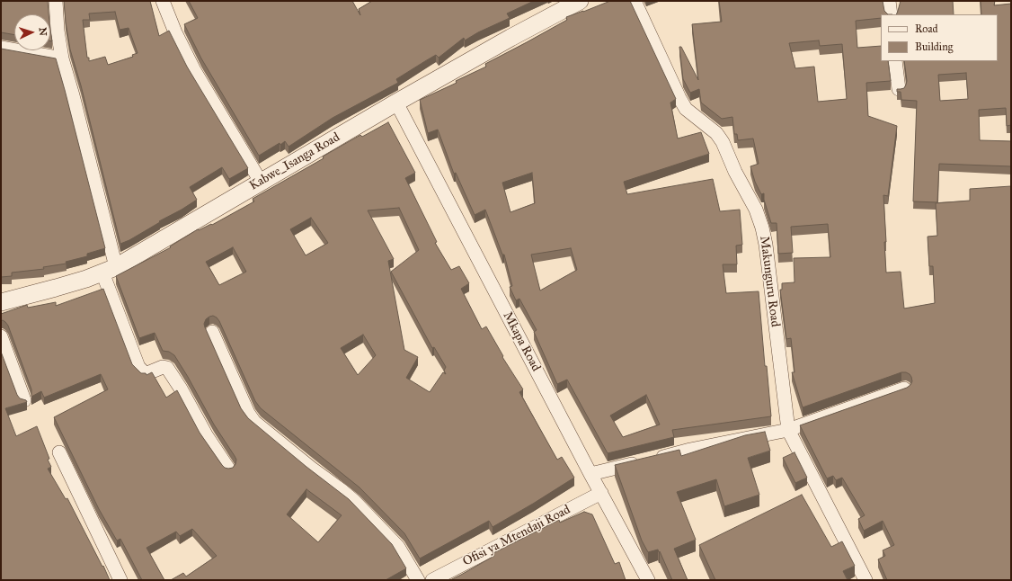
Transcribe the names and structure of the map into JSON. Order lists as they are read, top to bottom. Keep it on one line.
{"streets":{"street":["Kabwe_Isanga Road","Makunguru Road","Mkapa Road","Ofisi ya Mtendaji Road"]},"crossings":[["Kabwe_Isanga Road","Mkapa Road"],["Mkapa Road","Ofisi ya Mtendaji Road"]],"legend":["Road","Building"],"north":"right"}
